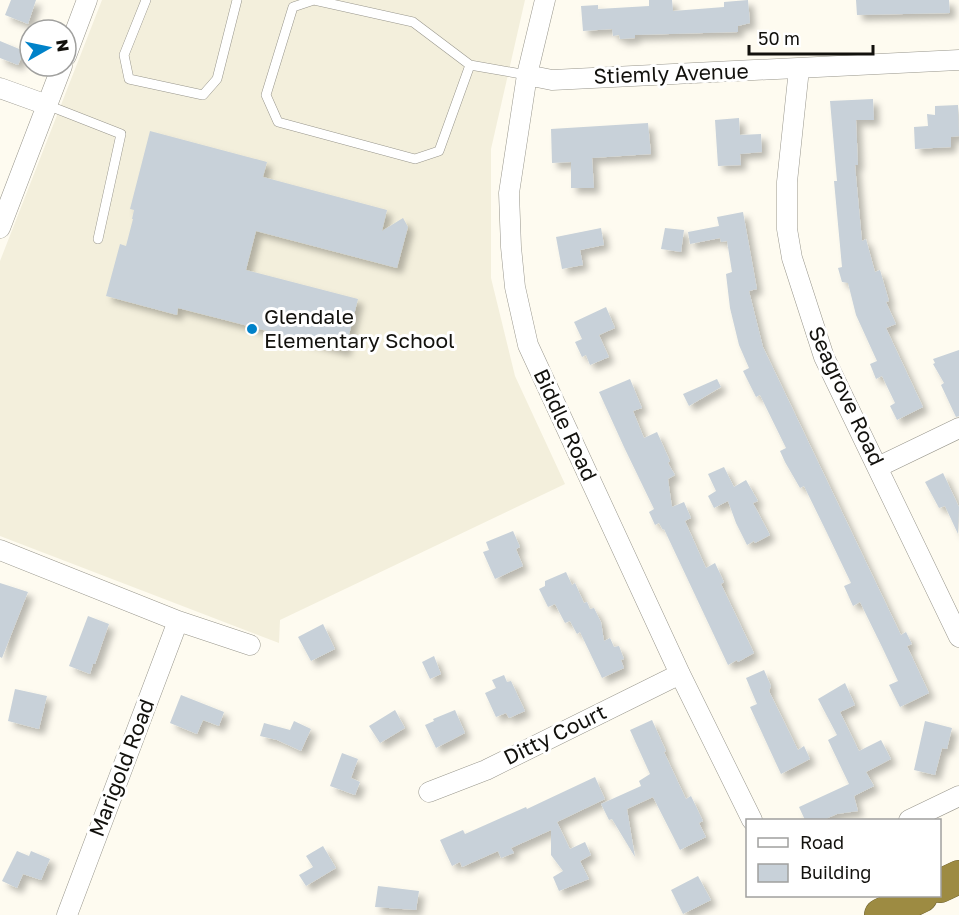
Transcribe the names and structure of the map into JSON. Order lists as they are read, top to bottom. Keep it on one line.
{"streets":{"street":["Stiemly Avenue","Seagrove Road","Biddle Road","Ditty Court","Marigold Road"]},"crossings":[["Stiemly Avenue","Seagrove Road"],["Stiemly Avenue","Biddle Road"],["Biddle Road","Ditty Court"]],"places":["Glendale Elementary School"],"legend":["Road","Building"],"scale_bar":"50 m","north":"right"}
